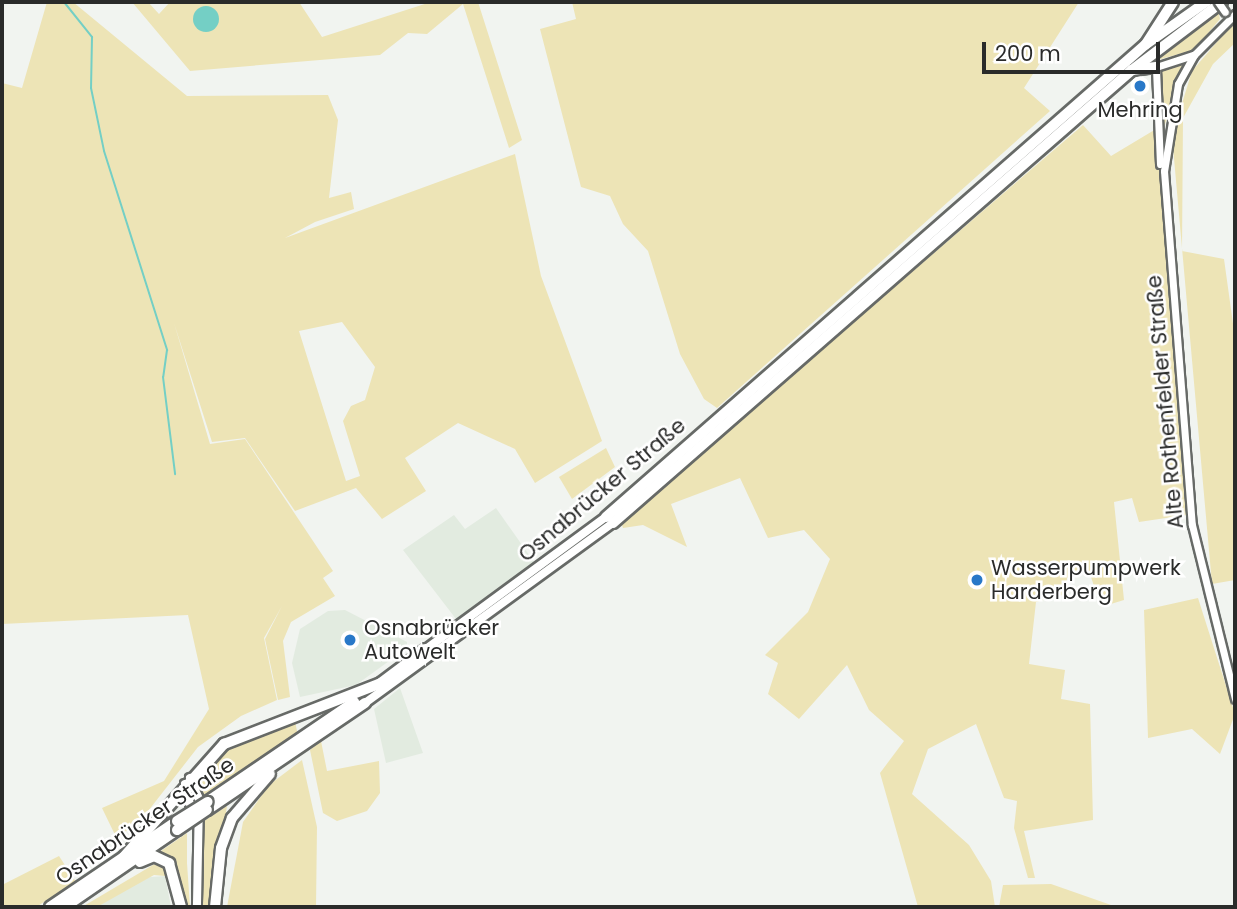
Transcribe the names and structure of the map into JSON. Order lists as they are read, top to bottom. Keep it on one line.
{"streets":{"highway":["Osnabrücker Straße"],"street":["Alte Rothenfelder Straße"]},"places":["Mehring","Wasserpumpwerk Harderberg","Osnabrücker Autowelt"],"scale_bar":"200 m"}
